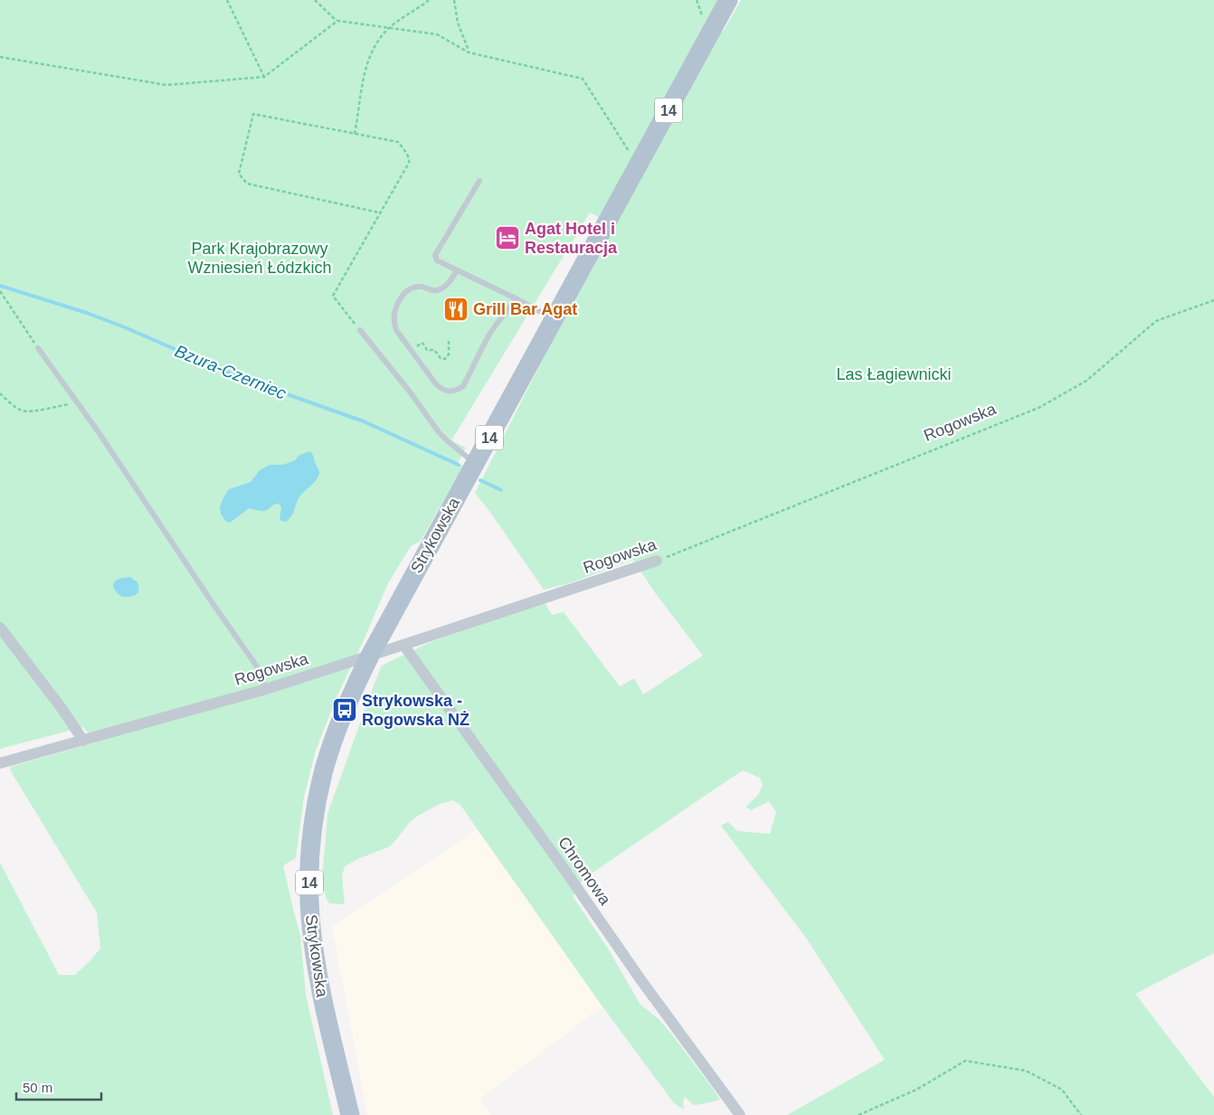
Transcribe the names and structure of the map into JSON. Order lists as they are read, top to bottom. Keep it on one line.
{"streets":{"main road":["14","Strykowska"],"street":["Rogowska","Chromowa"]},"crossings":[["Rogowska","Strykowska"],["Rogowska","Chromowa"]],"water":["Bzura-Czerniec"],"parks":["Park Krajobrazowy Wzniesień Łódzkich","Las Łagiewnicki"],"places":{"hotel":["Agat Hotel i Restauracja"],"restaurant":["Grill Bar Agat"],"bus stop":["Strykowska - Rogowska NŻ"]},"scale_bar":"50 m"}
